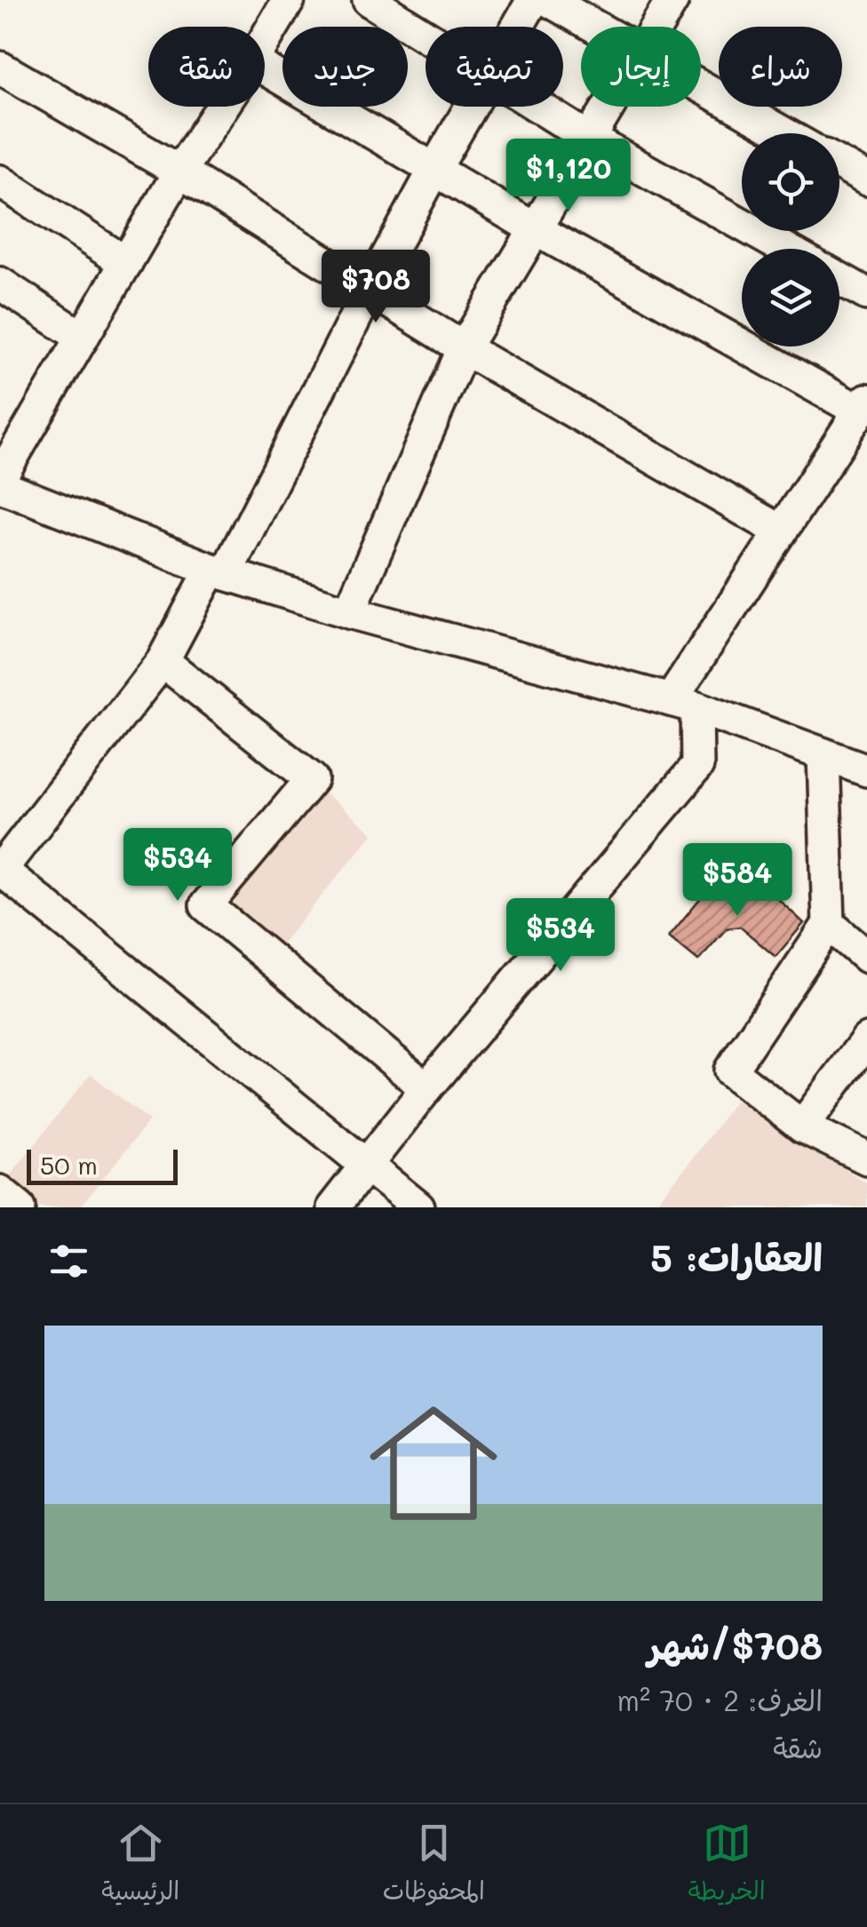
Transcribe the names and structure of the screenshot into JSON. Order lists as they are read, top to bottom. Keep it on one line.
{"scale_bar":"50 m","page":{"chip":["شراء","إيجار","تصفية","جديد","شقة"],"price":["$1,120","$708","$534","$584","$534"],"scale":"50 m","heading":"العقارات: 5","list":[{"name":"$708/شهر","note":"الغرف: 2 · 70 m² · شقة"}],"tabs":["الخريطة","المحفوظات","الرئيسية"]}}
